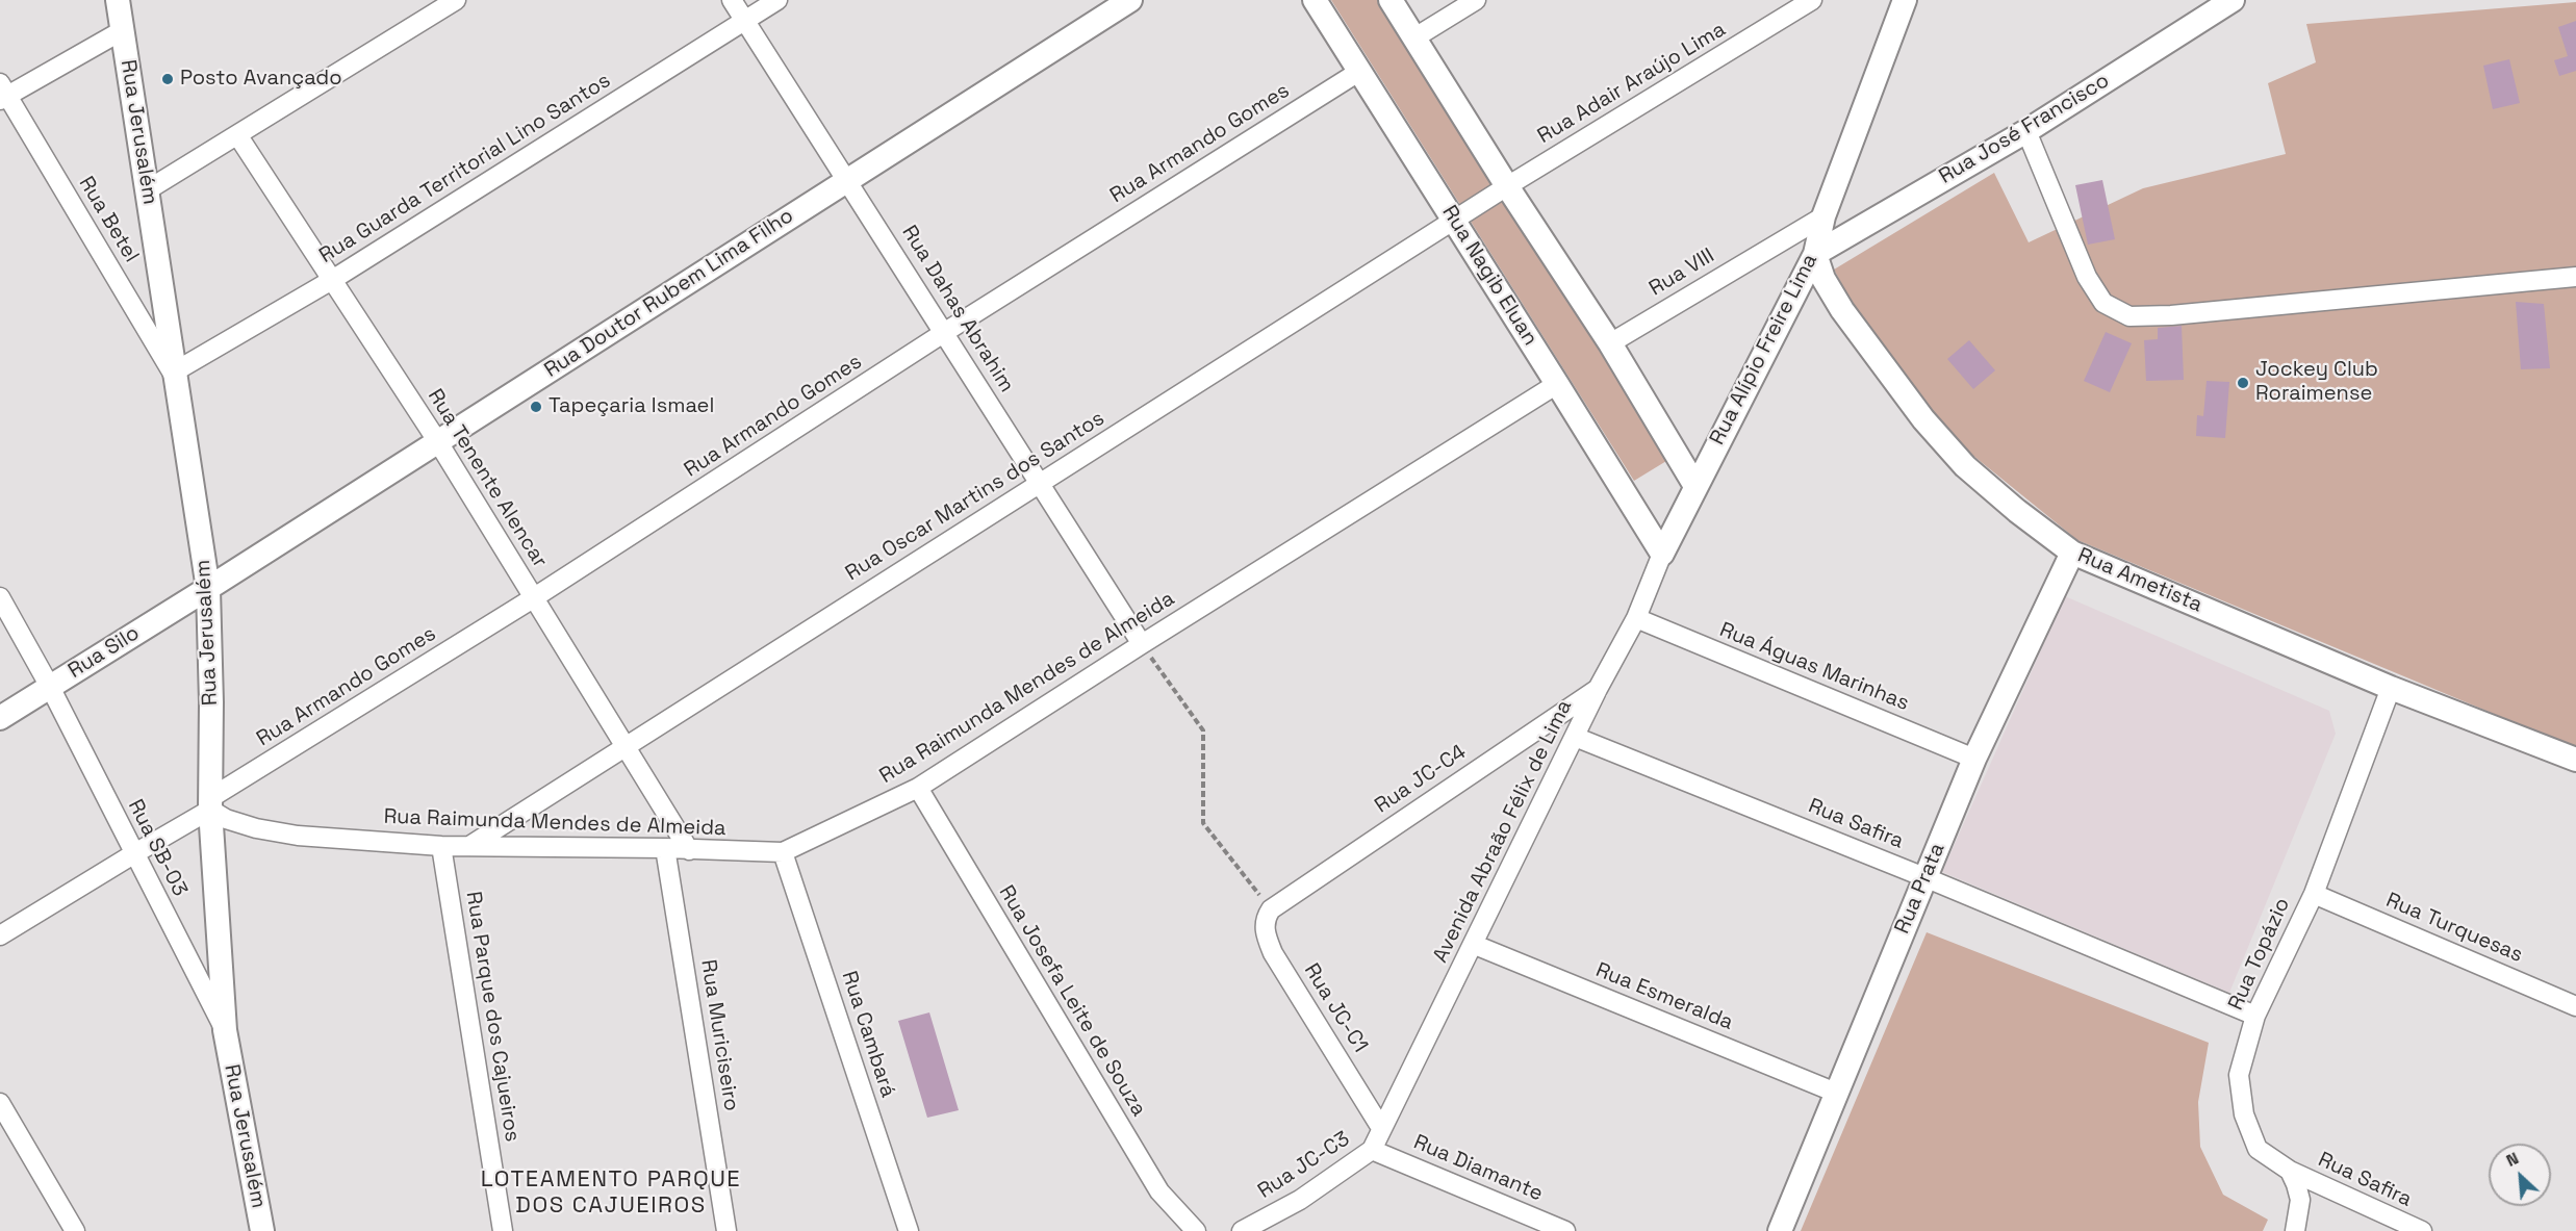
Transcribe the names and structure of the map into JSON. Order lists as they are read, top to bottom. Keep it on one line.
{"streets":{"street":["Rua Adair Araújo Lima","Rua José Francisco","Rua Jerusalém","Rua Armando Gomes","Rua Guarda Territorial Lino Santos","Rua Betel","Rua VIII","Rua Nagib Eluan","Rua Doutor Rubem Lima Filho","Rua Dahas Abrahim","Rua Alípio Freire Lima","Rua Tenente Alencar","Rua Oscar Martins dos Santos","Rua Ametista","Rua Silo","Rua Águas Marinhas","Rua Raimunda Mendes de Almeida","Rua JC-C4","Rua Safira","Avenida Abraão Félix de Lima","Rua SB-03","Rua Prata","Rua Turquesas","Rua Topázio","Rua Esmeralda","Rua Josefa Leite de Souza","Rua JC-C1","Rua Parque dos Cajueiros","Rua Cambará","Rua Muriciseiro","Rua JC-C3","Rua Diamante"]},"crossings":[["Rua Adair Araújo Lima","Rua Oscar Martins dos Santos"],["Rua José Francisco","Rua VIII"],["Rua José Francisco","Rua Alípio Freire Lima"],["Rua José Francisco","Rua Ametista"],["Rua Jerusalém","Rua Armando Gomes"],["Rua Jerusalém","Rua Guarda Territorial Lino Santos"],["Rua Jerusalém","Rua Betel"],["Rua Jerusalém","Rua Doutor Rubem Lima Filho"],["Rua Jerusalém","Rua Silo"],["Rua Jerusalém","Rua Raimunda Mendes de Almeida"],["Rua Jerusalém","Rua SB-03"],["Rua Armando Gomes","Rua Nagib Eluan"],["Rua Armando Gomes","Rua Dahas Abrahim"],["Rua Armando Gomes","Rua Tenente Alencar"],["Rua Armando Gomes","Rua Raimunda Mendes de Almeida"],["Rua Armando Gomes","Rua SB-03"],["Rua Guarda Territorial Lino Santos","Rua Betel"],["Rua Guarda Territorial Lino Santos","Rua Dahas Abrahim"],["Rua Guarda Territorial Lino Santos","Rua Tenente Alencar"],["Rua VIII","Rua Alípio Freire Lima"],["Rua VIII","Rua Ametista"],["Rua Nagib Eluan","Rua Alípio Freire Lima"],["Rua Nagib Eluan","Rua Oscar Martins dos Santos"],["Rua Nagib Eluan","Rua Raimunda Mendes de Almeida"],["Rua Nagib Eluan","Avenida Abraão Félix de Lima"],["Rua Doutor Rubem Lima Filho","Rua Dahas Abrahim"],["Rua Doutor Rubem Lima Filho","Rua Tenente Alencar"],["Rua Doutor Rubem Lima Filho","Rua Silo"],["Rua Dahas Abrahim","Rua Oscar Martins dos Santos"],["Rua Dahas Abrahim","Rua Raimunda Mendes de Almeida"],["Rua Alípio Freire Lima","Rua Ametista"],["Rua Alípio Freire Lima","Avenida Abraão Félix de Lima"],["Rua Tenente Alencar","Rua Oscar Martins dos Santos"],["Rua Tenente Alencar","Rua Raimunda Mendes de Almeida"],["Rua Oscar Martins dos Santos","Rua Raimunda Mendes de Almeida"],["Rua Ametista","Rua Prata"],["Rua Ametista","Rua Topázio"],["Rua Silo","Rua SB-03"],["Rua Águas Marinhas","Avenida Abraão Félix de Lima"],["Rua Águas Marinhas","Rua Prata"],["Rua Raimunda Mendes de Almeida","Rua Josefa Leite de Souza"],["Rua Raimunda Mendes de Almeida","Rua Parque dos Cajueiros"],["Rua Raimunda Mendes de Almeida","Rua Cambará"],["Rua Raimunda Mendes de Almeida","Rua Muriciseiro"],["Rua JC-C4","Avenida Abraão Félix de Lima"],["Rua JC-C4","Rua JC-C1"],["Rua Safira","Avenida Abraão Félix de Lima"],["Rua Safira","Rua Prata"],["Rua Safira","Rua Topázio"],["Avenida Abraão Félix de Lima","Rua Esmeralda"],["Avenida Abraão Félix de Lima","Rua JC-C1"],["Avenida Abraão Félix de Lima","Rua JC-C3"],["Rua Prata","Rua Esmeralda"],["Rua Turquesas","Rua Topázio"],["Rua JC-C1","Rua JC-C3"],["Rua JC-C3","Rua Diamante"]],"districts":["LOTEAMENTO PARQUE DOS CAJUEIROS"],"places":["Posto Avançado","Jockey Club Roraimense","Tapeçaria Ismael"],"north":"top left"}
